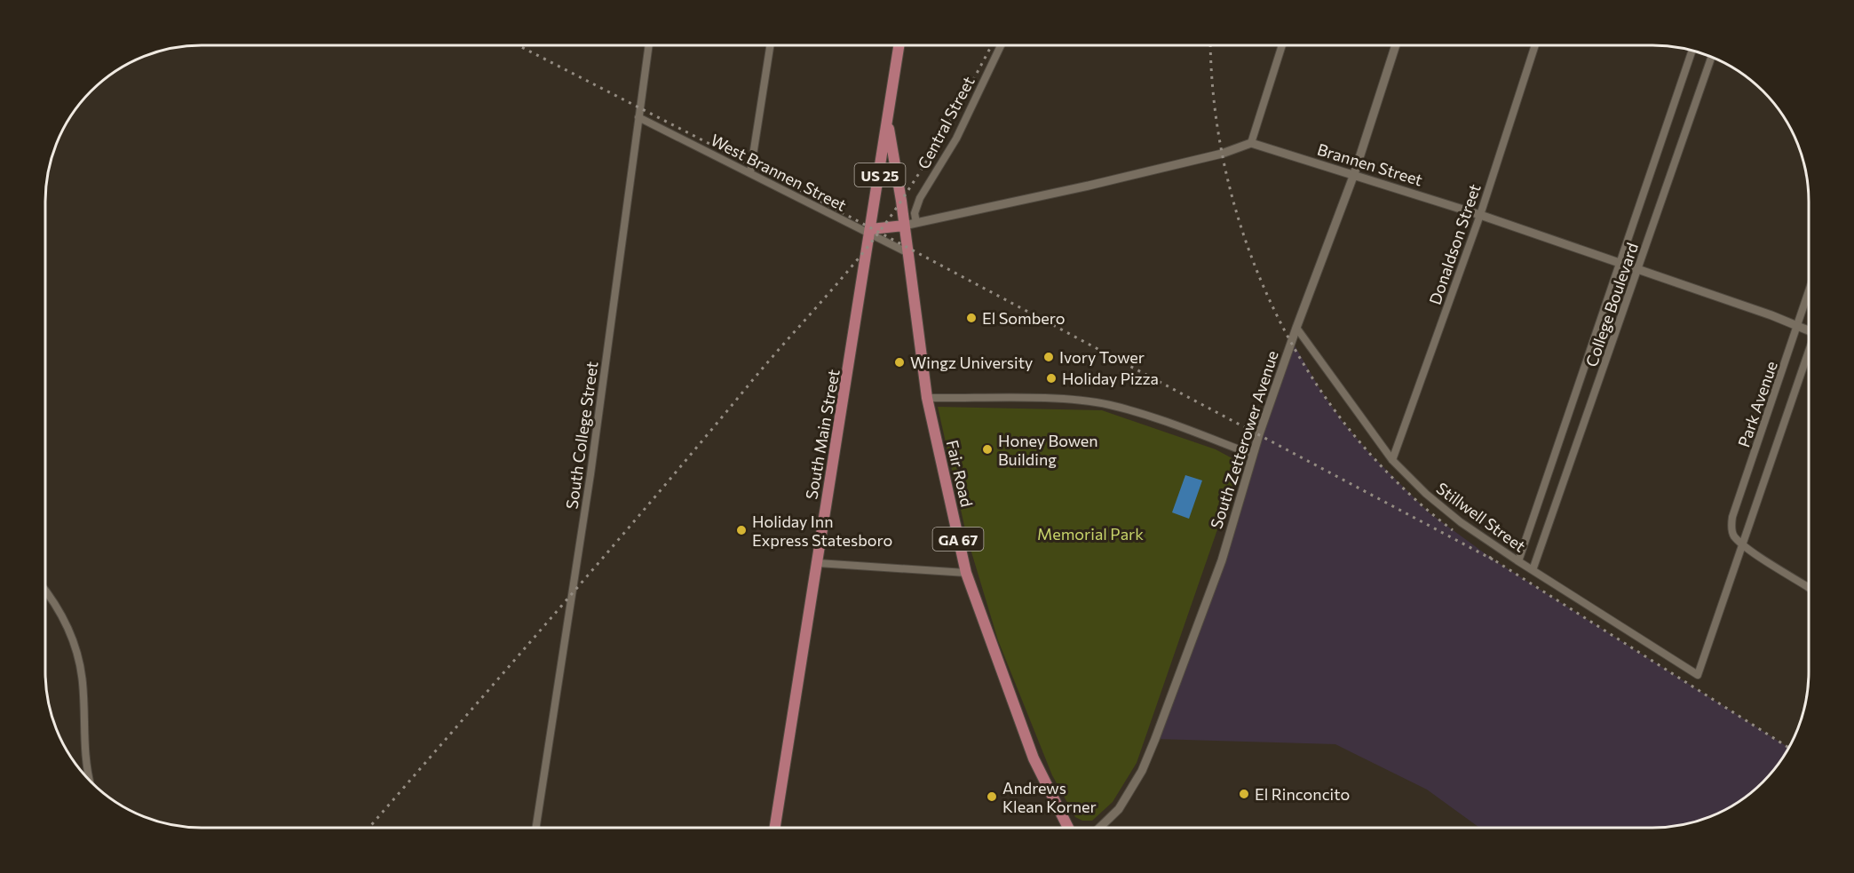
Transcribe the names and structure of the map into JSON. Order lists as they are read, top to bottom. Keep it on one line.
{"streets":{"main road":["US 25","South Main Street","Fair Road","GA 67"],"street":["Central Street","Brannen Street","West Brannen Street","Donaldson Street","College Boulevard","Park Avenue","South College Street","South Zetterower Avenue","Stillwell Street"]},"crossings":[["Brannen Street","Donaldson Street"],["Brannen Street","College Boulevard"],["Brannen Street","Park Avenue"],["Brannen Street","South Zetterower Avenue"],["West Brannen Street","South Main Street"],["West Brannen Street","South College Street"],["West Brannen Street","Fair Road"],["Donaldson Street","Stillwell Street"],["College Boulevard","Stillwell Street"],["Park Avenue","Stillwell Street"],["South Main Street","GA 67"],["South Zetterower Avenue","Stillwell Street"],["Fair Road","GA 67"]],"parks":["Memorial Park"],"places":["El Sombero","Ivory Tower","Wingz University","Holiday Pizza","Honey Bowen Building","Holiday Inn Express Statesboro","El Rinconcito","Andrews Klean Korner"]}
